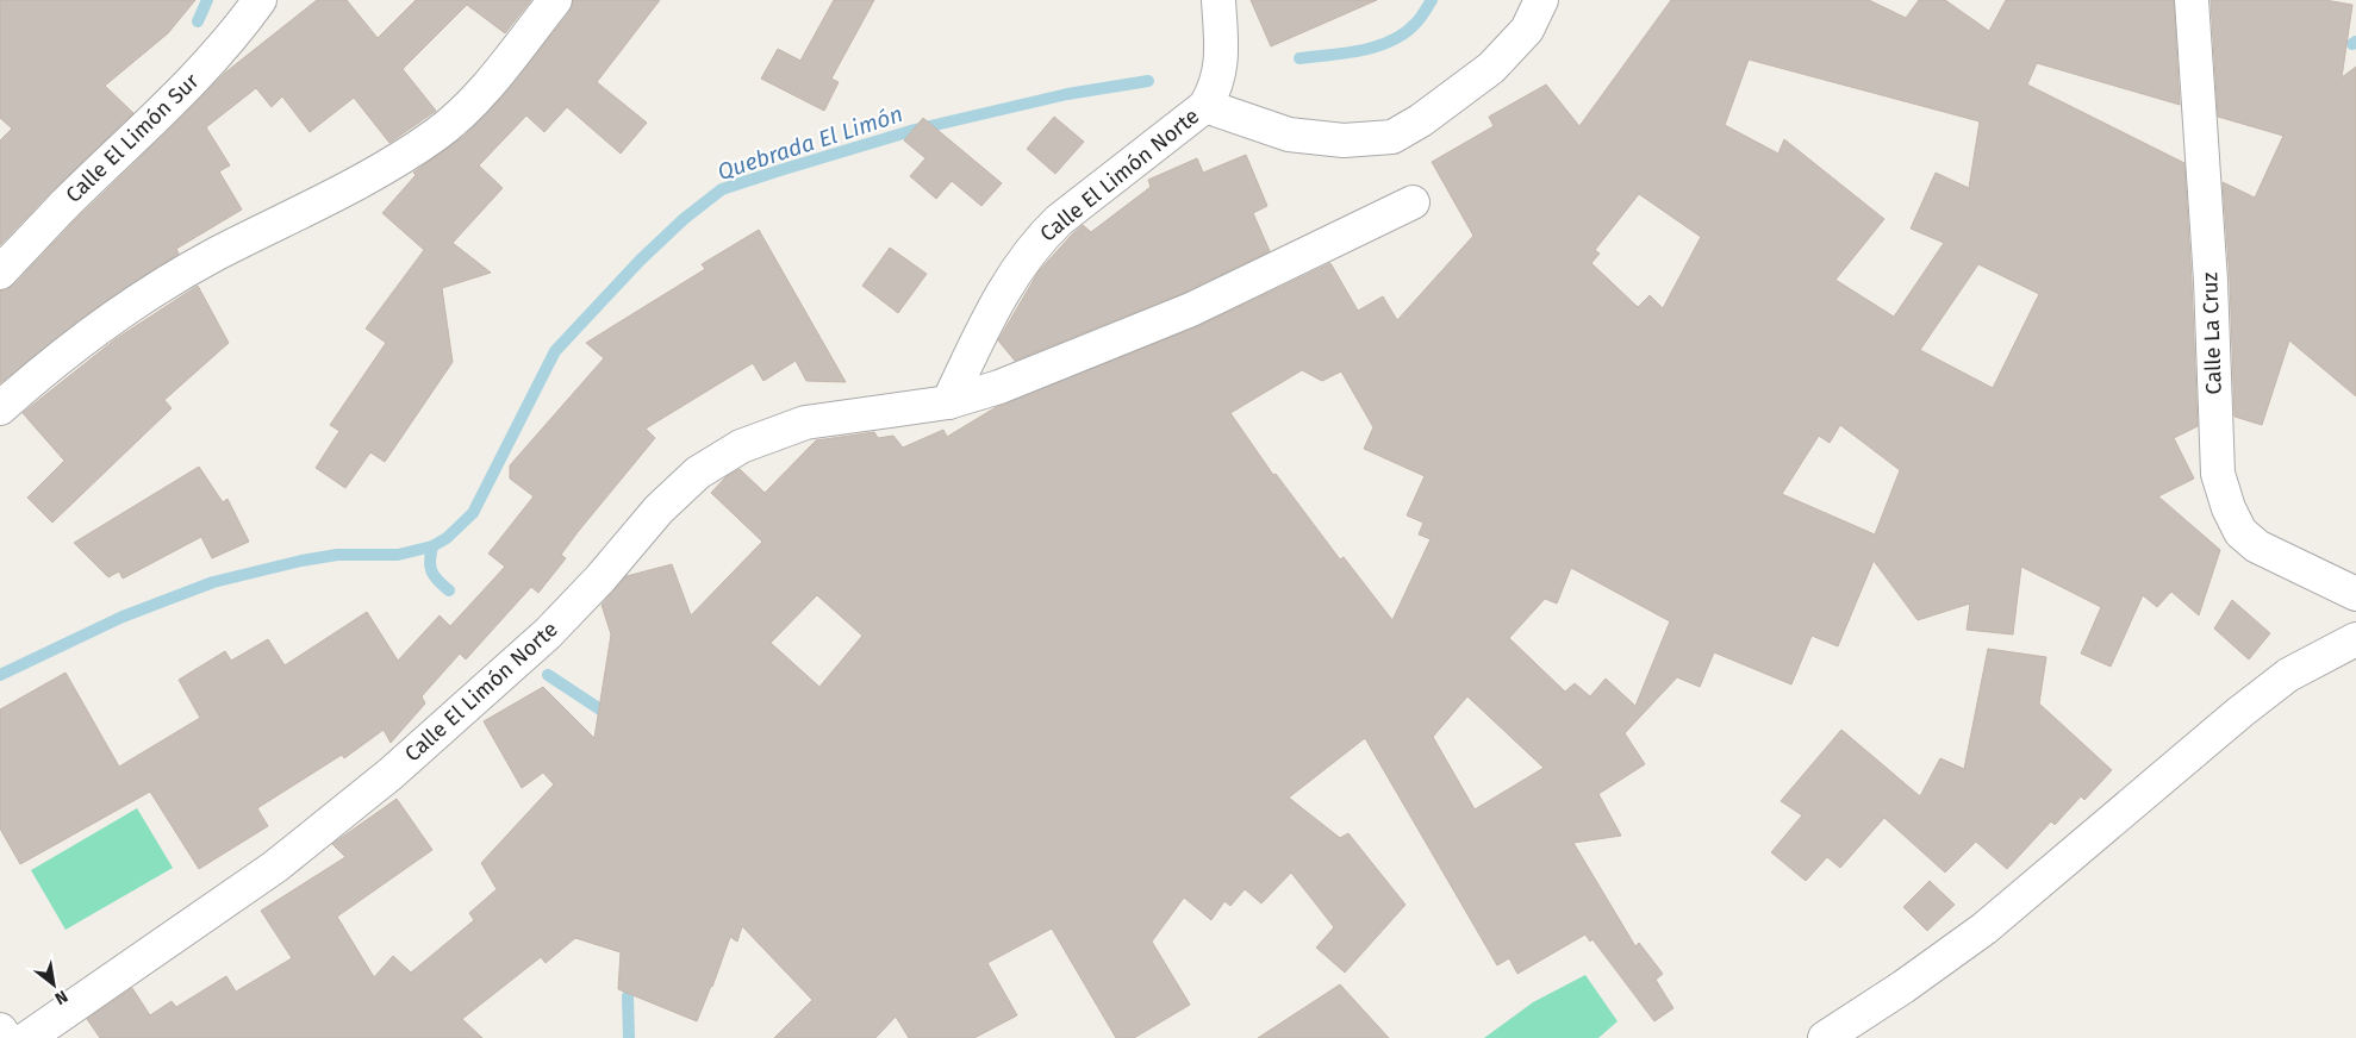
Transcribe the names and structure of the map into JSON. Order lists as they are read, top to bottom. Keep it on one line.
{"streets":{"street":["Calle El Limón Sur","Calle El Limón Norte","Calle La Cruz"]},"water":["Quebrada El Limón"],"north":"bottom right"}
